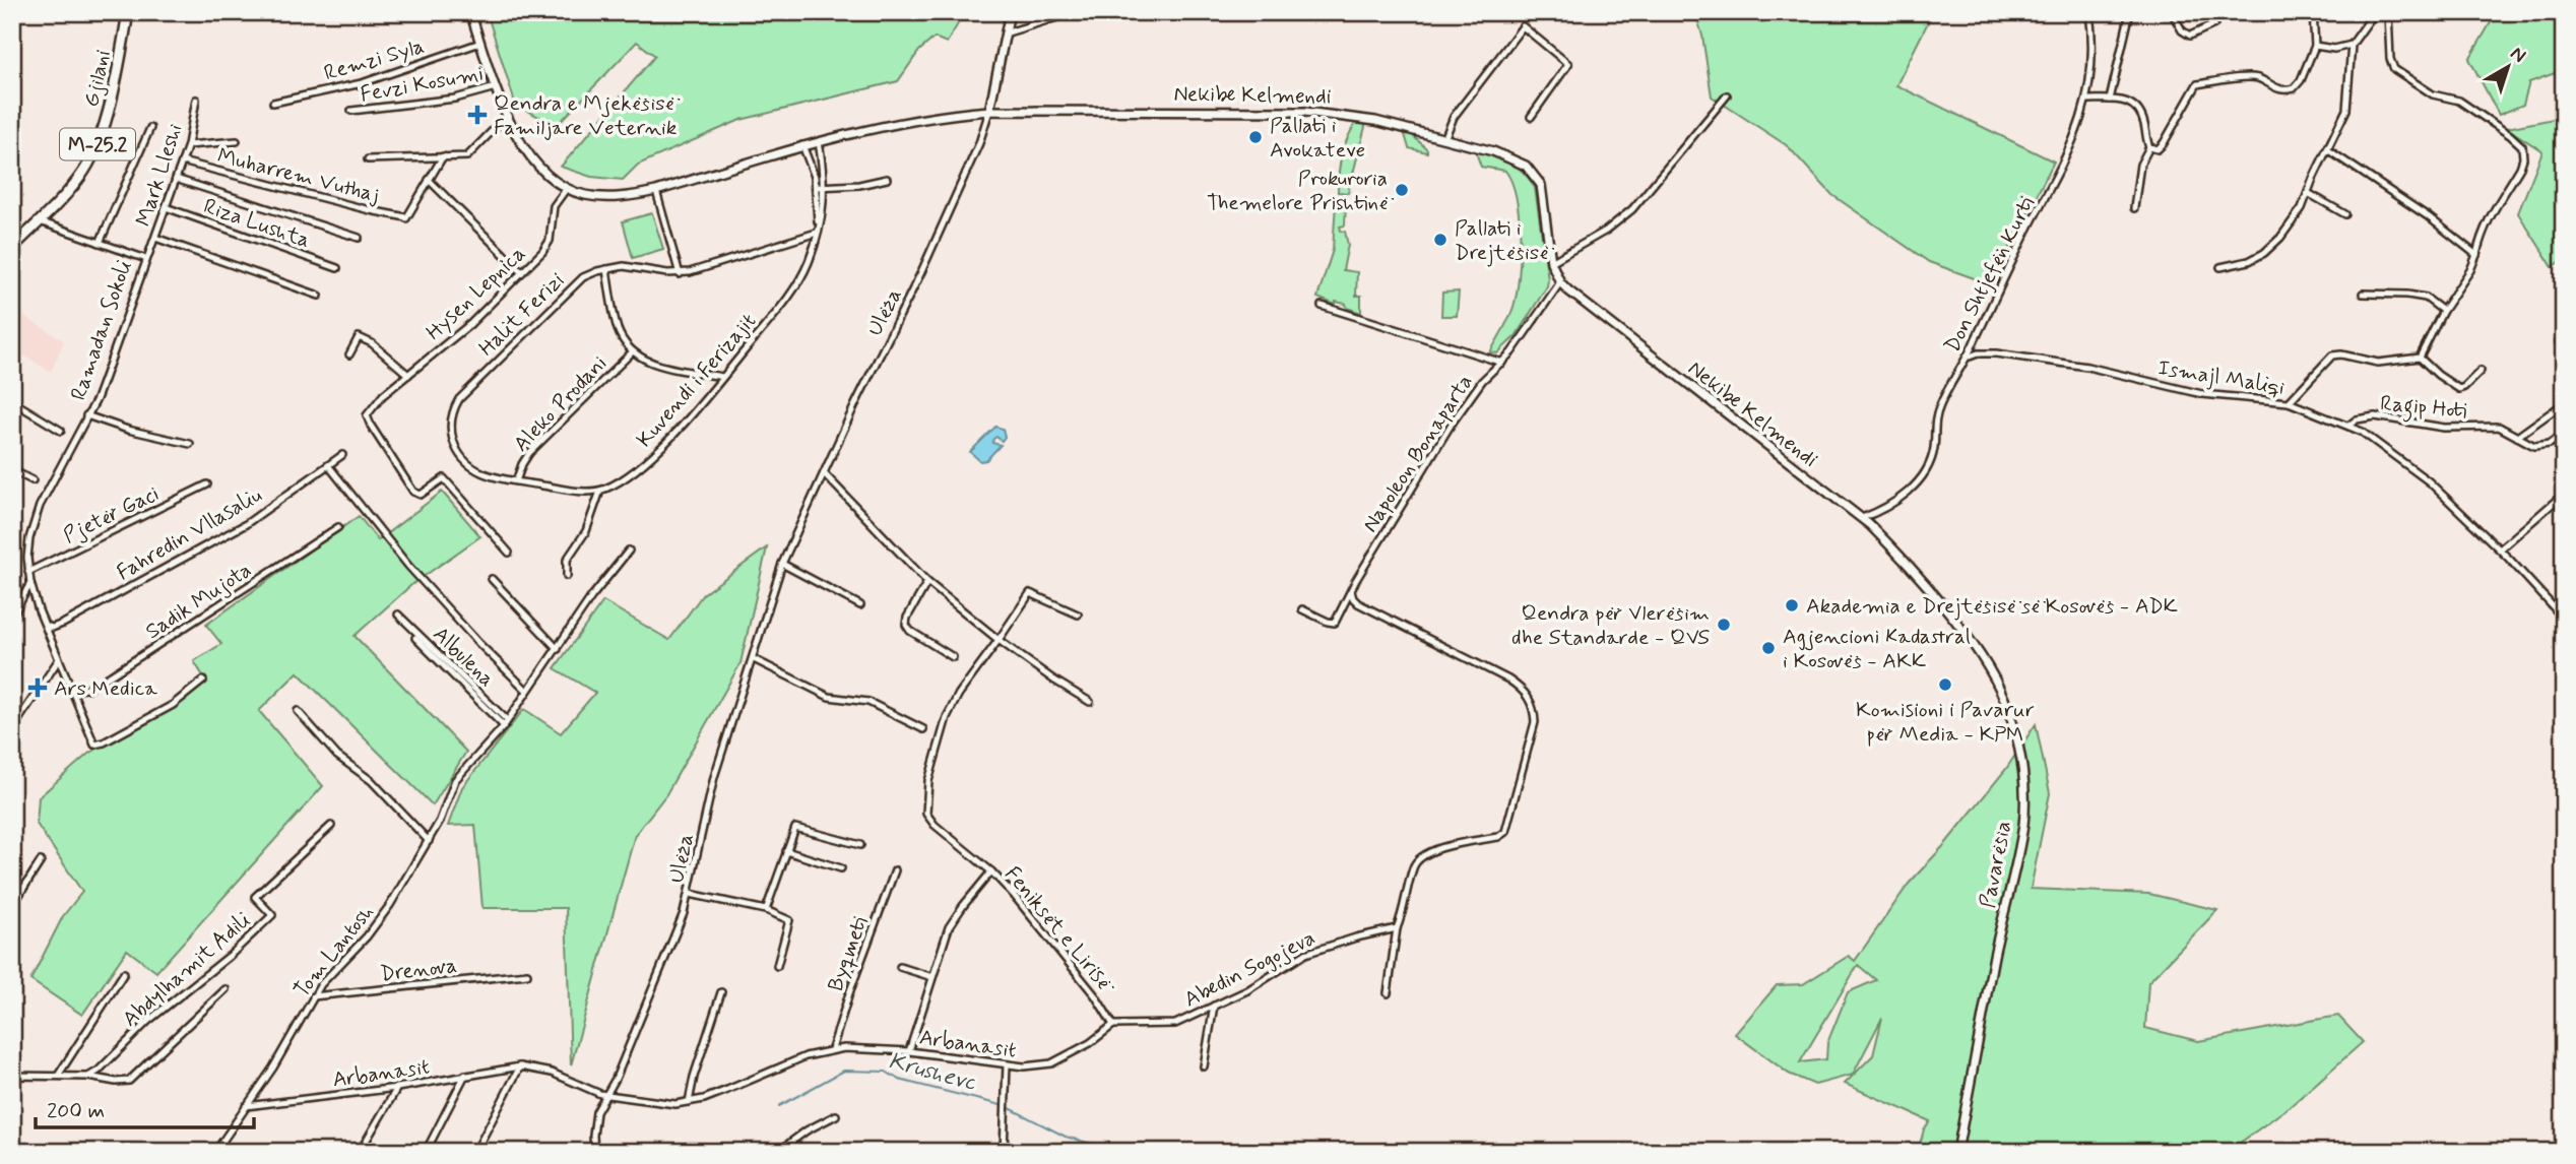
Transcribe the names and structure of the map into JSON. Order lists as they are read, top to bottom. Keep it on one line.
{"streets":{"main road":["Gjilani","M-25.2"],"street":["Remzi Syla","Fevzi Kosumi","Nekibe Kelmendi","Mark Lleshi","Muharrem Vuthaj","Riza Lushta","Don Shtjefën Kurti","Hysen Lepnica","Ulëza","Halit Ferizi","Ramadan Sokoli","Ismajl Maliqi","Kuvendi i Ferizajit","Aleko Prodani","Ragip Hoti","Napoleon Bonaparta","Pjetër Gaci","Fahredin Vllasaliu","Sadik Mujota","Albulena","Pavarësia","Feniksët e Lirisë","Tom Lantosh","Byqmeti","Abedin Sogojeva","Abdylhamit Adili","Drenova","Arbanasit"]},"crossings":[["Remzi Syla","Nekibe Kelmendi"],["Gjilani","Ramadan Sokoli"],["Fevzi Kosumi","Nekibe Kelmendi"],["Nekibe Kelmendi","Hysen Lepnica"],["Nekibe Kelmendi","Ulëza"],["Nekibe Kelmendi","Napoleon Bonaparta"],["Nekibe Kelmendi","Pavarësia"],["Mark Lleshi","Muharrem Vuthaj"],["Mark Lleshi","Riza Lushta"],["Mark Lleshi","Ramadan Sokoli"],["Don Shtjefën Kurti","Ismajl Maliqi"],["Don Shtjefën Kurti","Pavarësia"],["Ulëza","Arbanasit"],["Halit Ferizi","Kuvendi i Ferizajit"],["Halit Ferizi","Aleko Prodani"],["Ramadan Sokoli","Pjetër Gaci"],["Ramadan Sokoli","Fahredin Vllasaliu"],["Ramadan Sokoli","Sadik Mujota"],["Ismajl Maliqi","Ragip Hoti"],["Albulena","Tom Lantosh"],["Feniksët e Lirisë","Abedin Sogojeva"],["Feniksët e Lirisë","Arbanasit"],["Tom Lantosh","Drenova"],["Tom Lantosh","Arbanasit"],["Byqmeti","Arbanasit"],["Abedin Sogojeva","Arbanasit"]],"water":["Krushevc"],"places":{"health":["Qendra e Mjekësisë Familjare Veternik","Ars Medica"],"other":["Pallati i Avokateve","Prokuroria Themelore Prishtinë","Pallati i Drejtësisë","Akademia e Drejtësisë së Kosovës - ADK","Qendra për Vlerësim dhe Standarde - QVS","Agjencioni Kadastral i Kosovës - AKK","Komisioni i Pavarur për Media - KPM"]},"scale_bar":"200 m","north":"top right"}
